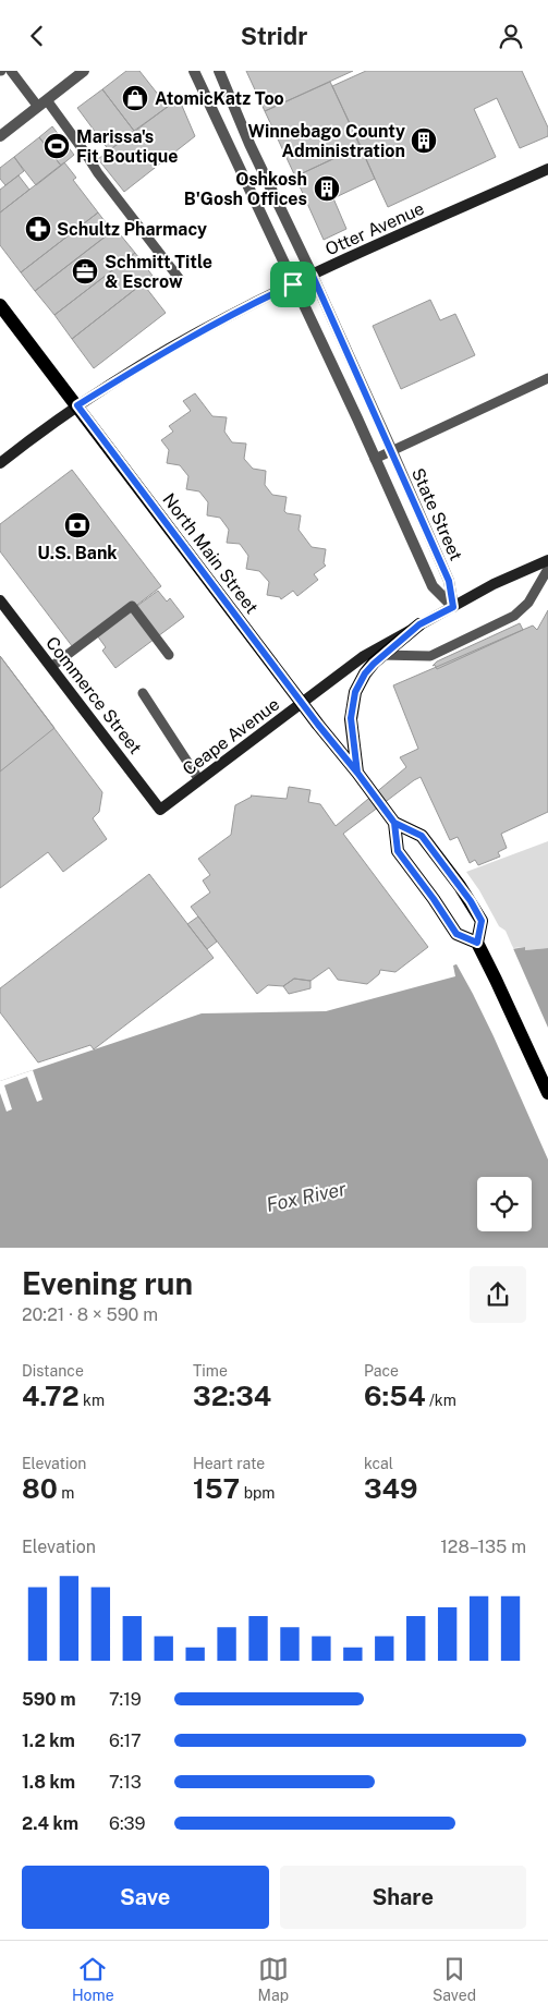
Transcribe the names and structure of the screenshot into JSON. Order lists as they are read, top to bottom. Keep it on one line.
{"streets":{"main road":["North Main Street"],"street":["Otter Avenue","State Street","Commerce Street","Ceape Avenue"]},"crossings":[["Otter Avenue","State Street"],["Otter Avenue","North Main Street"],["State Street","Ceape Avenue"],["North Main Street","Ceape Avenue"],["Commerce Street","Ceape Avenue"]],"water":["Fox River"],"places":{"shop":["AtomicKatz Too"],"building":["Winnebago County Administration","Oshkosh B'Gosh Offices"],"sports":["Marissa's Fit Boutique"],"pharmacy":["Schultz Pharmacy"],"office":["Schmitt Title & Escrow"],"bank":["U.S. Bank"]},"page":{"header":"Stridr","heading":["Evening run","20:21 · 8 × 590 m"],"stats":[["Distance","4.72 km"],["Time","32:34"],["Pace","6:54 /km"],["Elevation","80 m"],["Heart rate","157 bpm"],["kcal","349"]],"chart":["Elevation","128–135 m"],"list":[{"name":"590 m","note":"7:19"},{"name":"1.2 km","note":"6:17"},{"name":"1.8 km","note":"7:13"},{"name":"2.4 km","note":"6:39"}],"buttons":["Save","Share"],"tabs":["Home","Map","Saved"]}}
